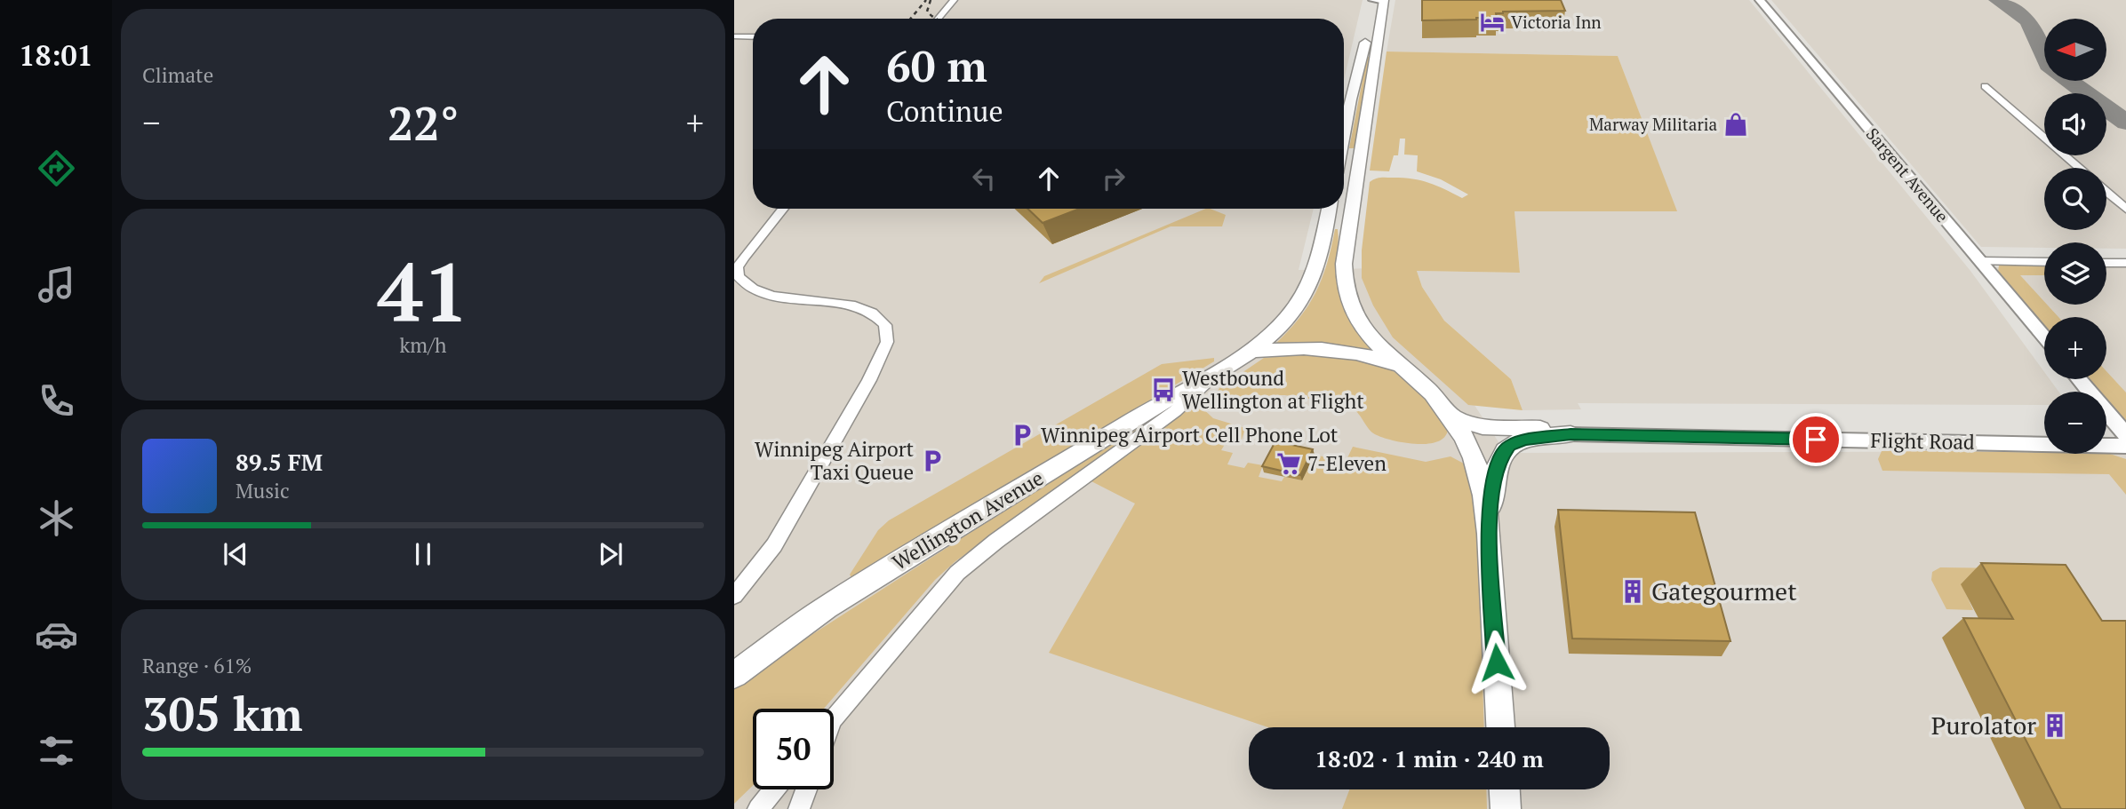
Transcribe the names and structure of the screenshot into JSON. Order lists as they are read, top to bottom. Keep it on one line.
{"streets":{"main road":["Wellington Avenue"],"street":["Sargent Avenue","Flight Road"]},"places":{"hotel":["Victoria Inn"],"shop":["Marway Militaria"],"bus stop":["Westbound Wellington at Flight"],"parking":["Winnipeg Airport Cell Phone Lot","Winnipeg Airport Taxi Queue"],"supermarket":["7-Eleven"],"building":["Gategourmet","Purolator"]},"north":"left","page":{"tabs":"18:01","tile":["Climate",["41","km/h"],["Range · 61%","305 km"]],"map_buttons":["+","−"],"turn":["60 m","Continue"],"heat":["−","22°","+"],"song":["89.5 FM","Music"],"limit":"50","trip":"18:02 · 1 min · 240 m"}}
